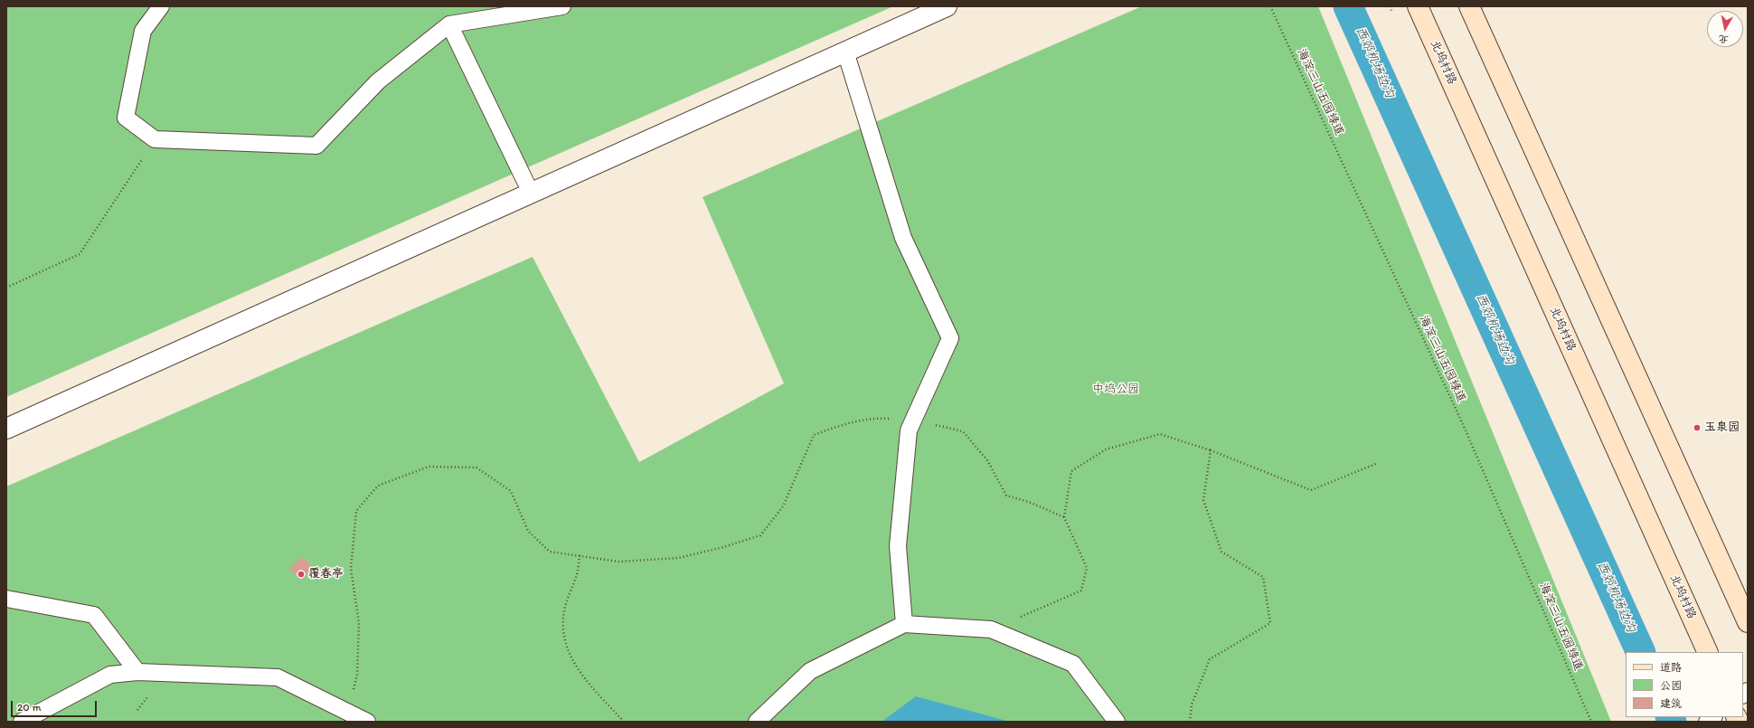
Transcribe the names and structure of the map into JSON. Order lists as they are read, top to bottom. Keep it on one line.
{"streets":{"main road":["北坞村路"],"path":["海淀三山五园绿道"]},"water":["西郊机场边沟"],"parks":["中坞公园"],"places":["玉泉园","覆春亭"],"legend":["道路","公园","建筑"],"scale_bar":"20 m","north":"bottom"}
